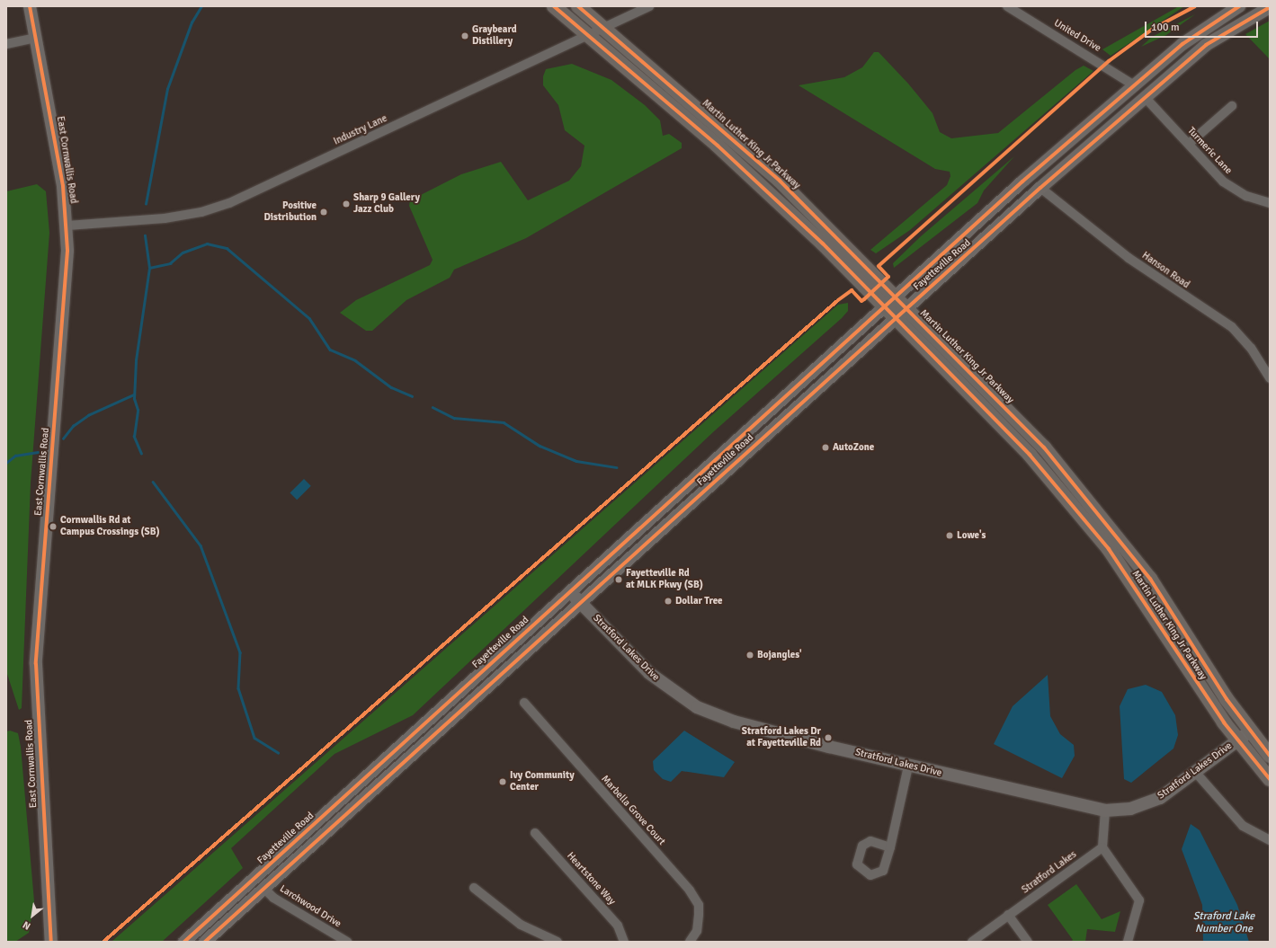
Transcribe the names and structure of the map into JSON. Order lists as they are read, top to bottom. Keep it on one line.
{"streets":{"main road":["Martin Luther King Jr Parkway","East Cornwallis Road","Fayetteville Road","Stratford Lakes Drive"],"street":["United Drive","Industry Lane","Turmeric Lane","Hanson Road","Marbella Grove Court","Stratford Lakes","Heartstone Way","Larchwood Drive"]},"crossings":[["United Drive","Fayetteville Road"],["Industry Lane","Martin Luther King Jr Parkway"],["Industry Lane","East Cornwallis Road"],["Martin Luther King Jr Parkway","Fayetteville Road"],["Martin Luther King Jr Parkway","Stratford Lakes Drive"],["Turmeric Lane","Fayetteville Road"],["Fayetteville Road","Hanson Road"],["Fayetteville Road","Stratford Lakes Drive"],["Fayetteville Road","Larchwood Drive"]],"water":["Straford Lake Number One"],"places":["Graybeard Distillery","Sharp 9 Gallery Jazz Club","Positive Distribution","AutoZone","Cornwallis Rd at Campus Crossings (SB)","Lowe's","Fayetteville Rd at MLK Pkwy (SB)","Dollar Tree","Bojangles'","Stratford Lakes Dr at Fayetteville Rd","Ivy Community Center"],"scale_bar":"100 m","north":"bottom left"}
